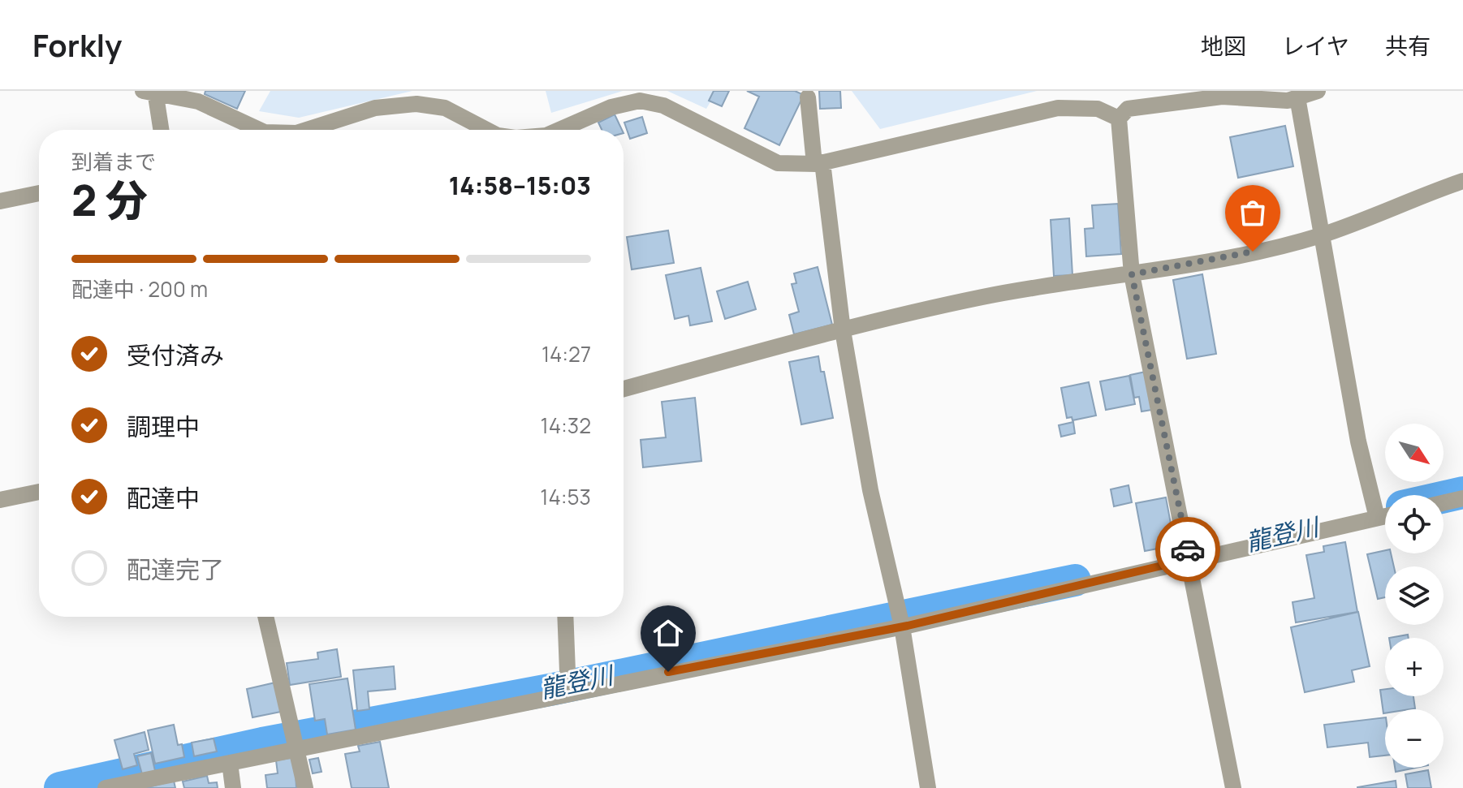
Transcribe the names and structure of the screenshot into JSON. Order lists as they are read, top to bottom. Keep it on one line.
{"water":["龍登川"],"north":"bottom right","page":{"header":"Forkly","nav":["地図","レイヤ","共有"],"heading":["2 分","到着まで","14:58–15:03"],"bar":"配達中 · 200 m","list":[["受付済み","14:27"],["調理中","14:32"],["配達中","14:53"],"配達完了"],"map_buttons":["+","−"]}}
